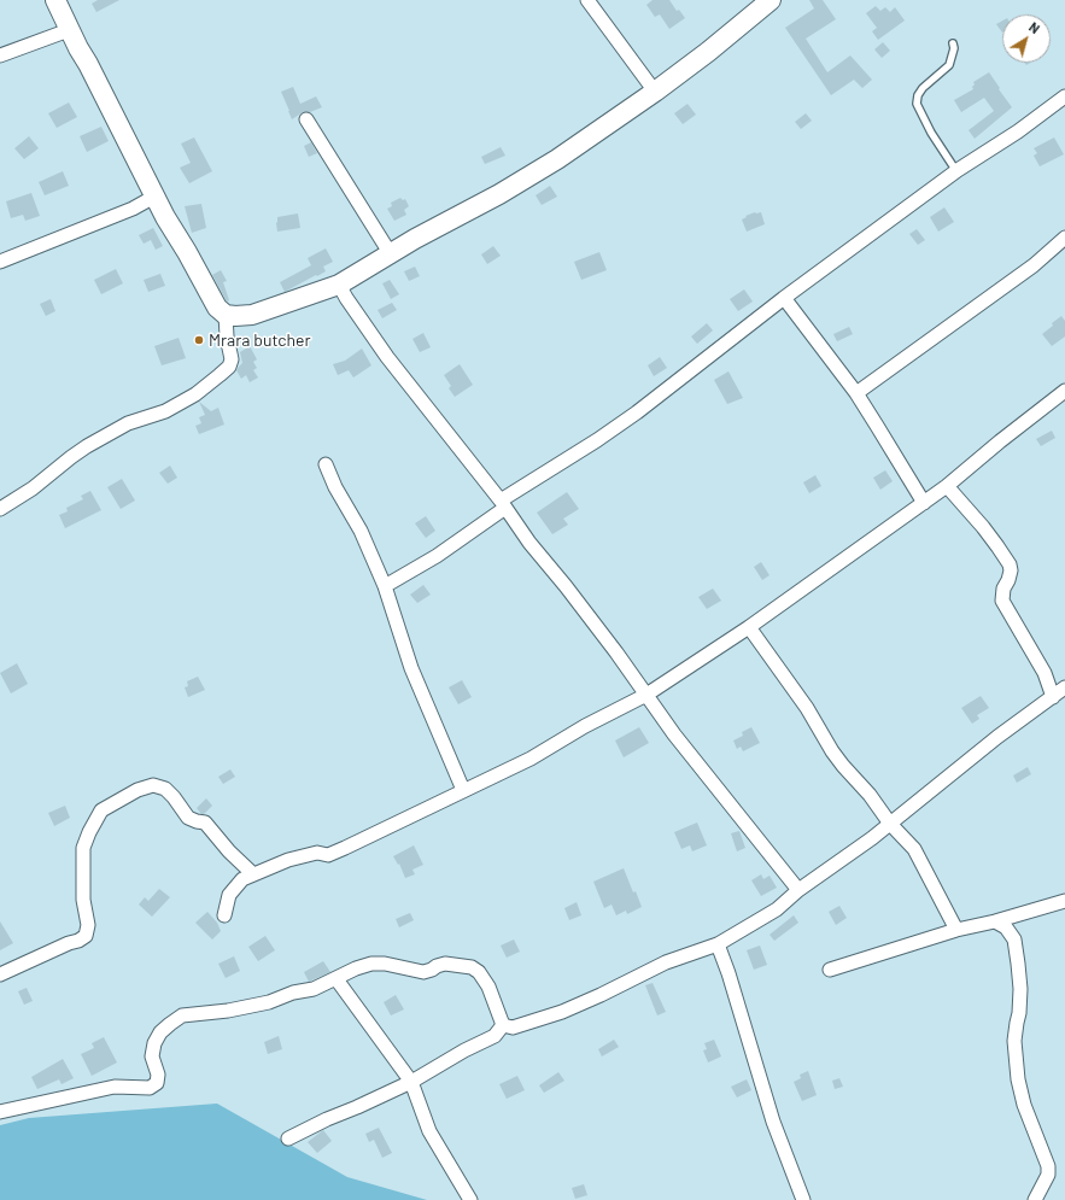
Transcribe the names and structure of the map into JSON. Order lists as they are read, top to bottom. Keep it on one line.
{"places":["Mrara butcher"],"north":"top right"}
